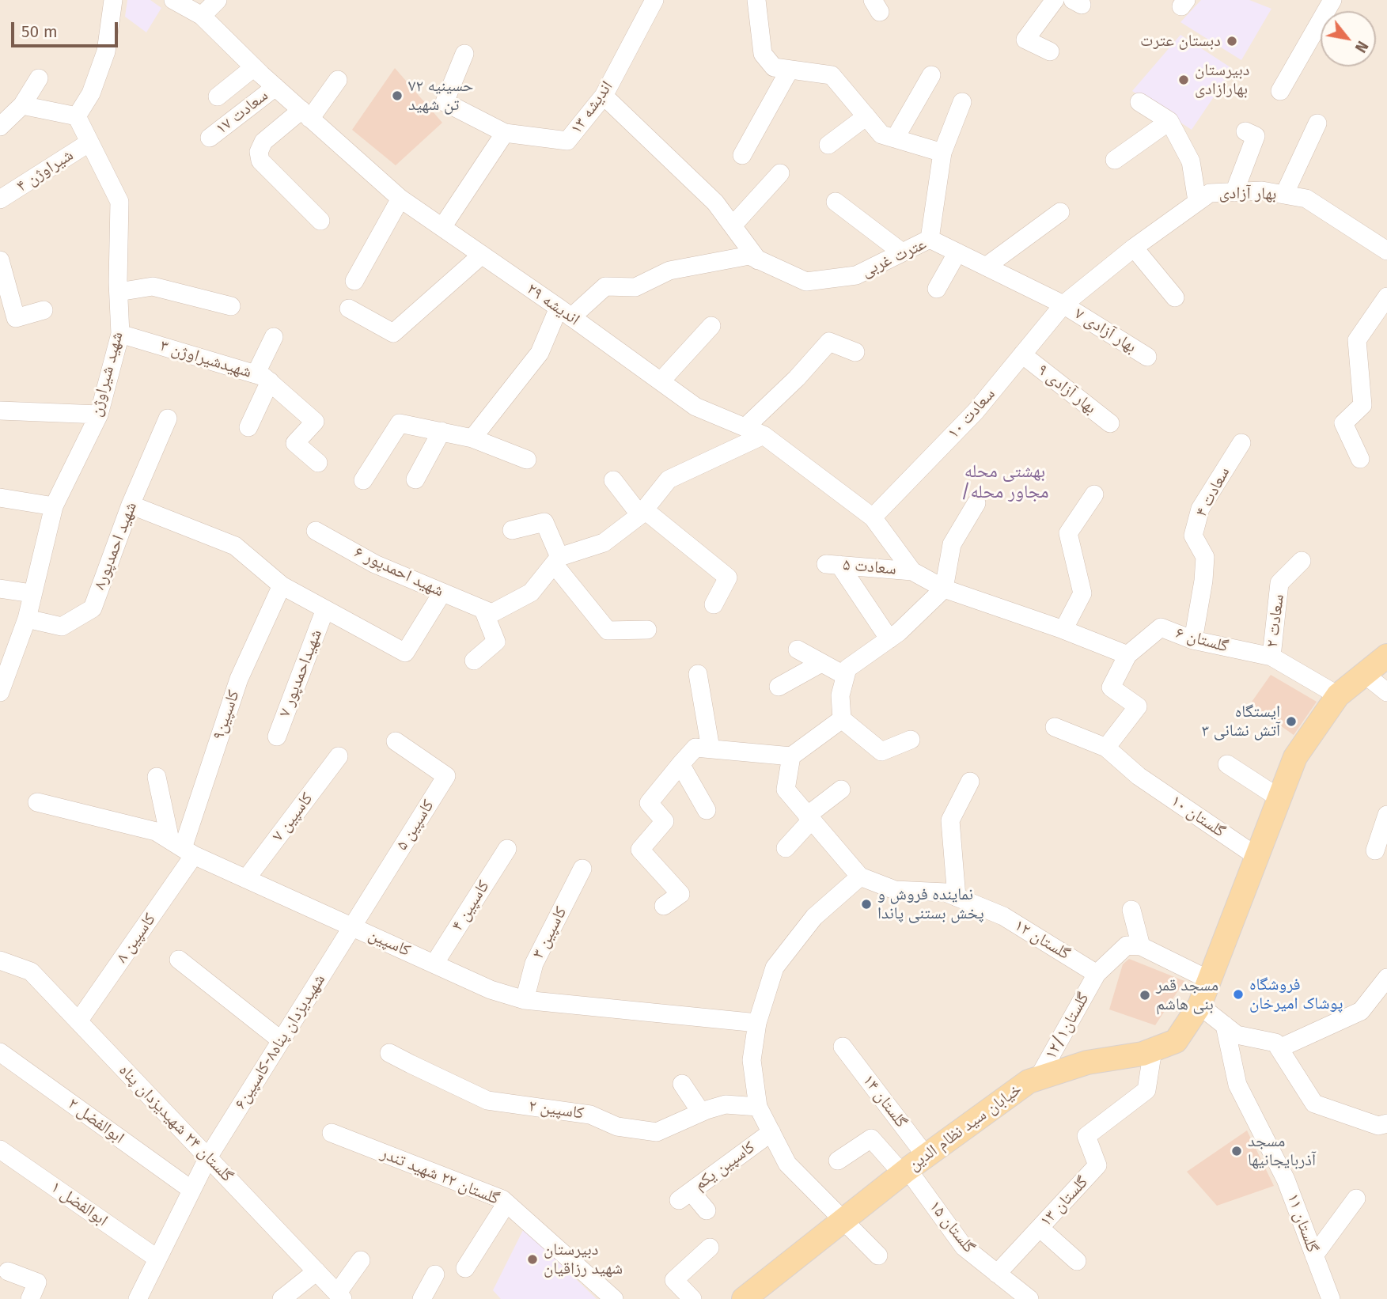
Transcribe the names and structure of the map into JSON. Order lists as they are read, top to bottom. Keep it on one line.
{"streets":{"main road":["خیابان سید نظام الدین"],"street":["اندیشه ۱۳","سعادت ۱۷","شیراوژن ۴","بهار آزادی","عترت غربی","اندیشه ۲۹","بهار آزادی ۷","شهیدشیراوژن ۳","شهید شیراوژن","بهار آزادی ۹","سعادت ۱۰","سعادت ۴","شهید احمدپور۸","سعادت ۵","شهید احمدپور ۶","سعادت ۲","گلستان ۶","شهیداحمدپور ۷","کاسپین۹","گلستان ۱۰","کاسپین ۷","کاسپین ۵","کاسپین ۴","کاسپین ۳","کاسپین ۸","گلستان ۱۲","کاسپین","گلستان۱۲/۱","شهیدیزدان پناه۸-کاسپین۶","گلستان ۱۴","کاسپین ۲","ابوالفضل ۲","گلستان ۲۴ شهیدیزدان پناه","کاسپین یکم","گلستان ۲۲ شهید تندر","گلستان ۱۳","ابوالفضل ۱","گلستان ۱۱","گلستان ۱۵"]},"crossings":[["سعادت ۱۷","اندیشه ۲۹"],["شیراوژن ۴","شهید شیراوژن"],["بهار آزادی","عترت غربی"],["بهار آزادی","بهار آزادی ۷"],["بهار آزادی","سعادت ۱۰"],["عترت غربی","بهار آزادی ۷"],["عترت غربی","سعادت ۱۰"],["اندیشه ۲۹","سعادت ۱۰"],["اندیشه ۲۹","سعادت ۵"],["بهار آزادی ۷","سعادت ۱۰"],["شهیدشیراوژن ۳","شهید شیراوژن"],["شهید شیراوژن","شهید احمدپور۸"],["بهار آزادی ۹","سعادت ۱۰"],["سعادت ۴","گلستان ۶"],["سعادت ۲","گلستان ۶"],["گلستان ۶","خیابان سید نظام الدین"],["کاسپین۹","کاسپین ۸"],["کاسپین۹","کاسپین"],["گلستان ۱۰","خیابان سید نظام الدین"],["کاسپین ۷","کاسپین"],["کاسپین ۵","کاسپین"],["کاسپین ۵","شهیدیزدان پناه۸-کاسپین۶"],["کاسپین ۴","کاسپین"],["کاسپین ۳","کاسپین"],["کاسپین ۸","کاسپین"],["کاسپین ۸","گلستان ۲۴ شهیدیزدان پناه"],["گلستان ۱۲","گلستان۱۲/۱"],["کاسپین","شهیدیزدان پناه۸-کاسپین۶"],["گلستان۱۲/۱","خیابان سید نظام الدین"],["شهیدیزدان پناه۸-کاسپین۶","ابوالفضل ۲"],["شهیدیزدان پناه۸-کاسپین۶","گلستان ۲۴ شهیدیزدان پناه"],["شهیدیزدان پناه۸-کاسپین۶","ابوالفضل ۱"],["گلستان ۱۴","خیابان سید نظام الدین"],["گلستان ۱۴","گلستان ۱۵"],["خیابان سید نظام الدین","گلستان ۱۳"],["خیابان سید نظام الدین","گلستان ۱۵"],["گلستان ۱۳","گلستان ۱۵"]],"districts":["بهشتی محله /مجاور محله"],"places":["دبستان عترت","دبیرستان بهارازادی","حسینیه ۷۲ تن شهید","ایستگاه آتش نشانی ۳","نماینده فروش و پخش بستنی پاندا","فروشگاه پوشاک امیرخان","مسجد قمر بنی هاشم","مسجد آذربایجانیها","دبیرستان شهید رزاقیان"],"scale_bar":"50 m","north":"bottom right"}
